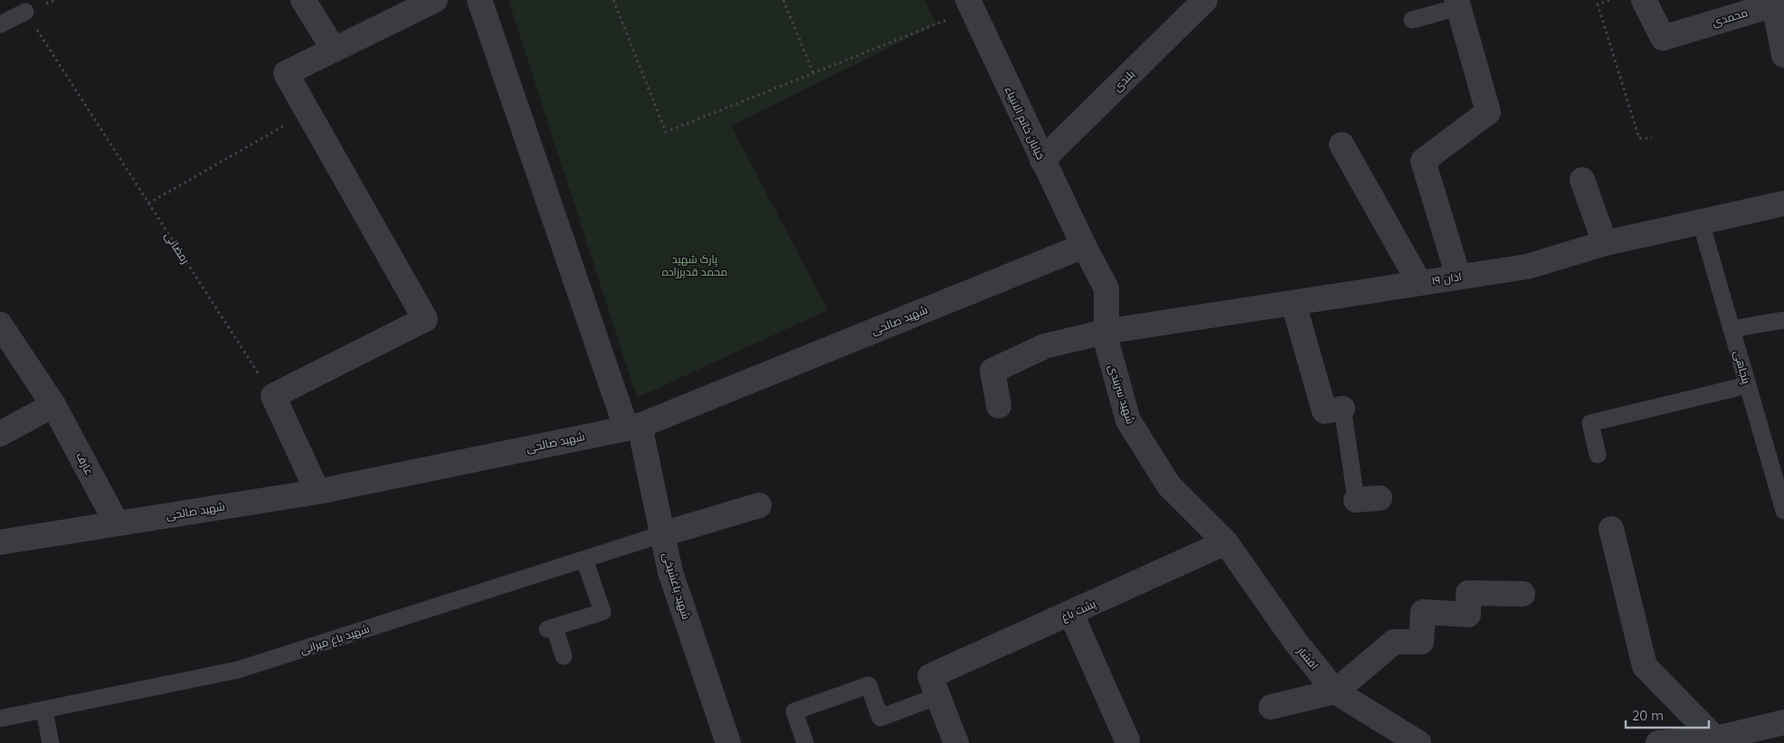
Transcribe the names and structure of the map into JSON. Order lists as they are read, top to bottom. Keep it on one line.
{"streets":{"street":["محمدی","بلندی","خیابان خاتم الانبیاء","اذان ۱۹","شهید صالحی","شهید سربندی","عارف","شهید باغشیخی","پشت باغ","افشار"],"lane":["پنجاهی","شهید باغ میرانی"],"path":["رمضانی"]},"crossings":[["بلندی","خیابان خاتم الانبیاء"],["خیابان خاتم الانبیاء","شهید صالحی"],["خیابان خاتم الانبیاء","شهید سربندی"],["اذان ۱۹","پنجاهی"],["اذان ۱۹","شهید سربندی"],["شهید صالحی","شهید سربندی"],["شهید صالحی","عارف"],["شهید صالحی","شهید باغشیخی"],["شهید سربندی","پشت باغ"],["شهید سربندی","افشار"],["شهید باغشیخی","شهید باغ میرانی"],["پشت باغ","افشار"]],"parks":["پارک شهید محمد قدیرزاده"],"scale_bar":"20 m"}
